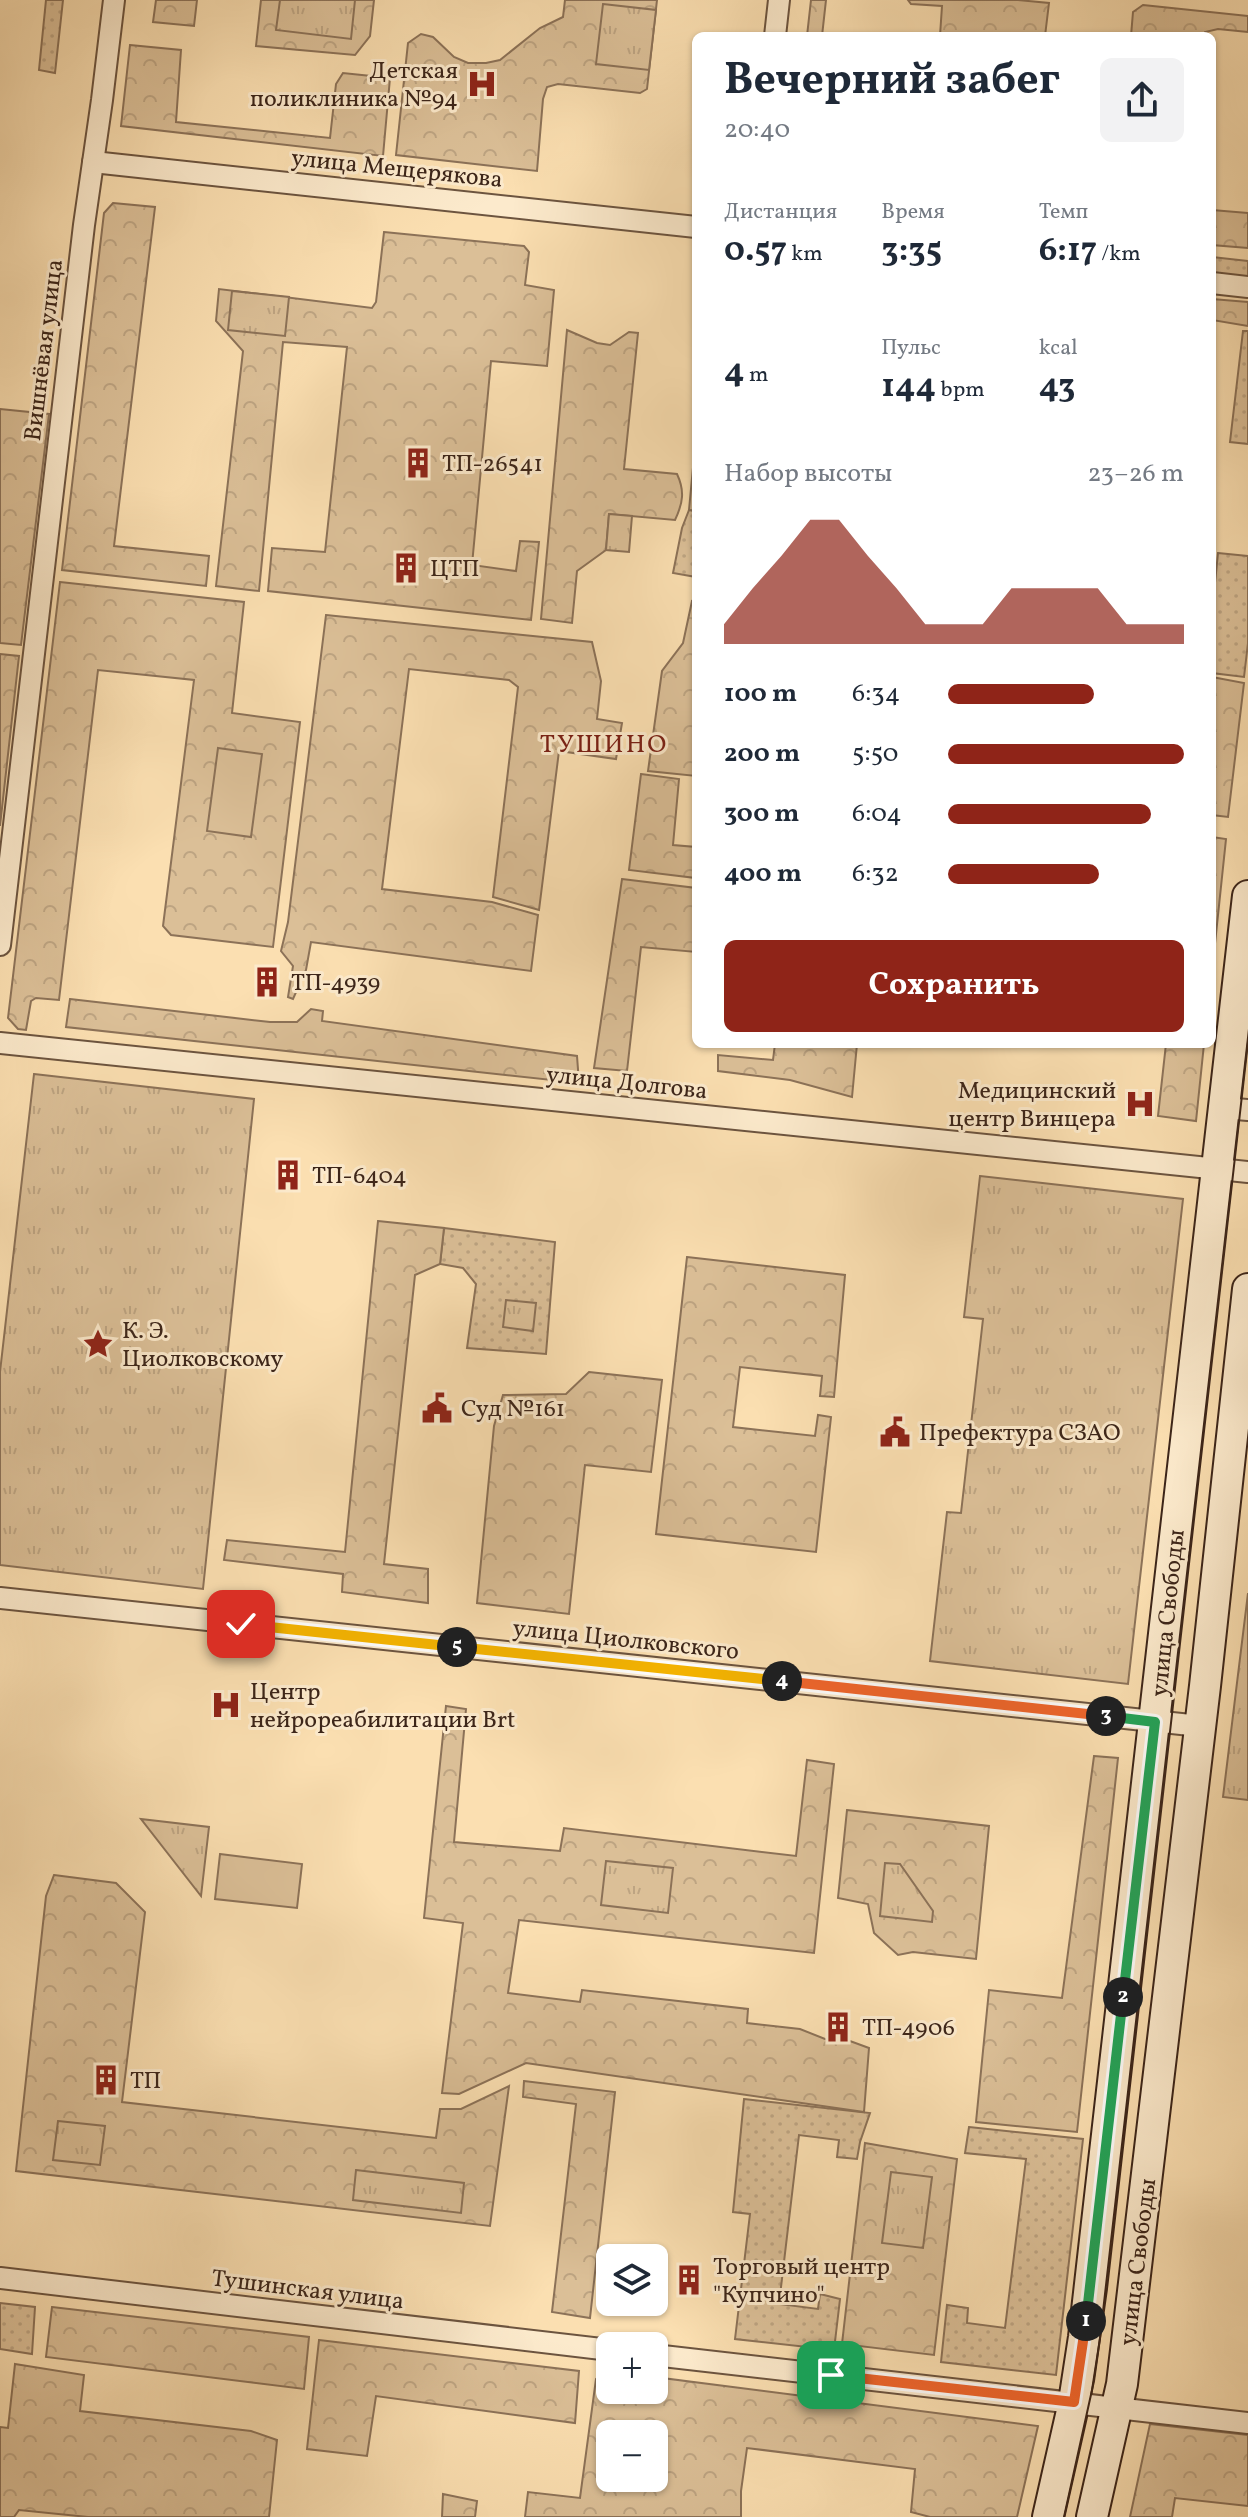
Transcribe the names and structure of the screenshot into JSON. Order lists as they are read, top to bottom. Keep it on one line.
{"streets":{"main road":["улица Свободы"],"street":["улица Мещерякова","Вишнёвая улица","улица Долгова","улица Циолковского","Тушинская улица"]},"crossings":[["улица Мещерякова","Вишнёвая улица"],["улица Долгова","улица Свободы"],["улица Свободы","улица Циолковского"]],"districts":["ТУШИНО"],"places":{"hospital":["Детская поликлиника №94","Медицинский центр Винцера","Центр нейрореабилитации Brt"],"building":["ТП-26541","ЦТП","ТП-4939","ТП-6404","ТП-4906","ТП","Торговый центр \"Купчино\""],"place":["К. Э. Циолковскому"],"public building":["Суд №161","Префектура СЗАО"]},"page":{"heading":["Вечерний забег","20:40"],"stats":[["Дистанция","0.57 km"],["Время","3:35"],["Темп","6:17 /km"],["4 m"],["Пульс","144 bpm"],["kcal","43"]],"chart":["Набор высоты","23–26 m"],"list":[{"name":"100 m","note":"6:34"},{"name":"200 m","note":"5:50"},{"name":"300 m","note":"6:04"},{"name":"400 m","note":"6:32"}],"buttons":"Сохранить","pins":["5","4","3","2","1"],"map_buttons":["+","−"]}}
